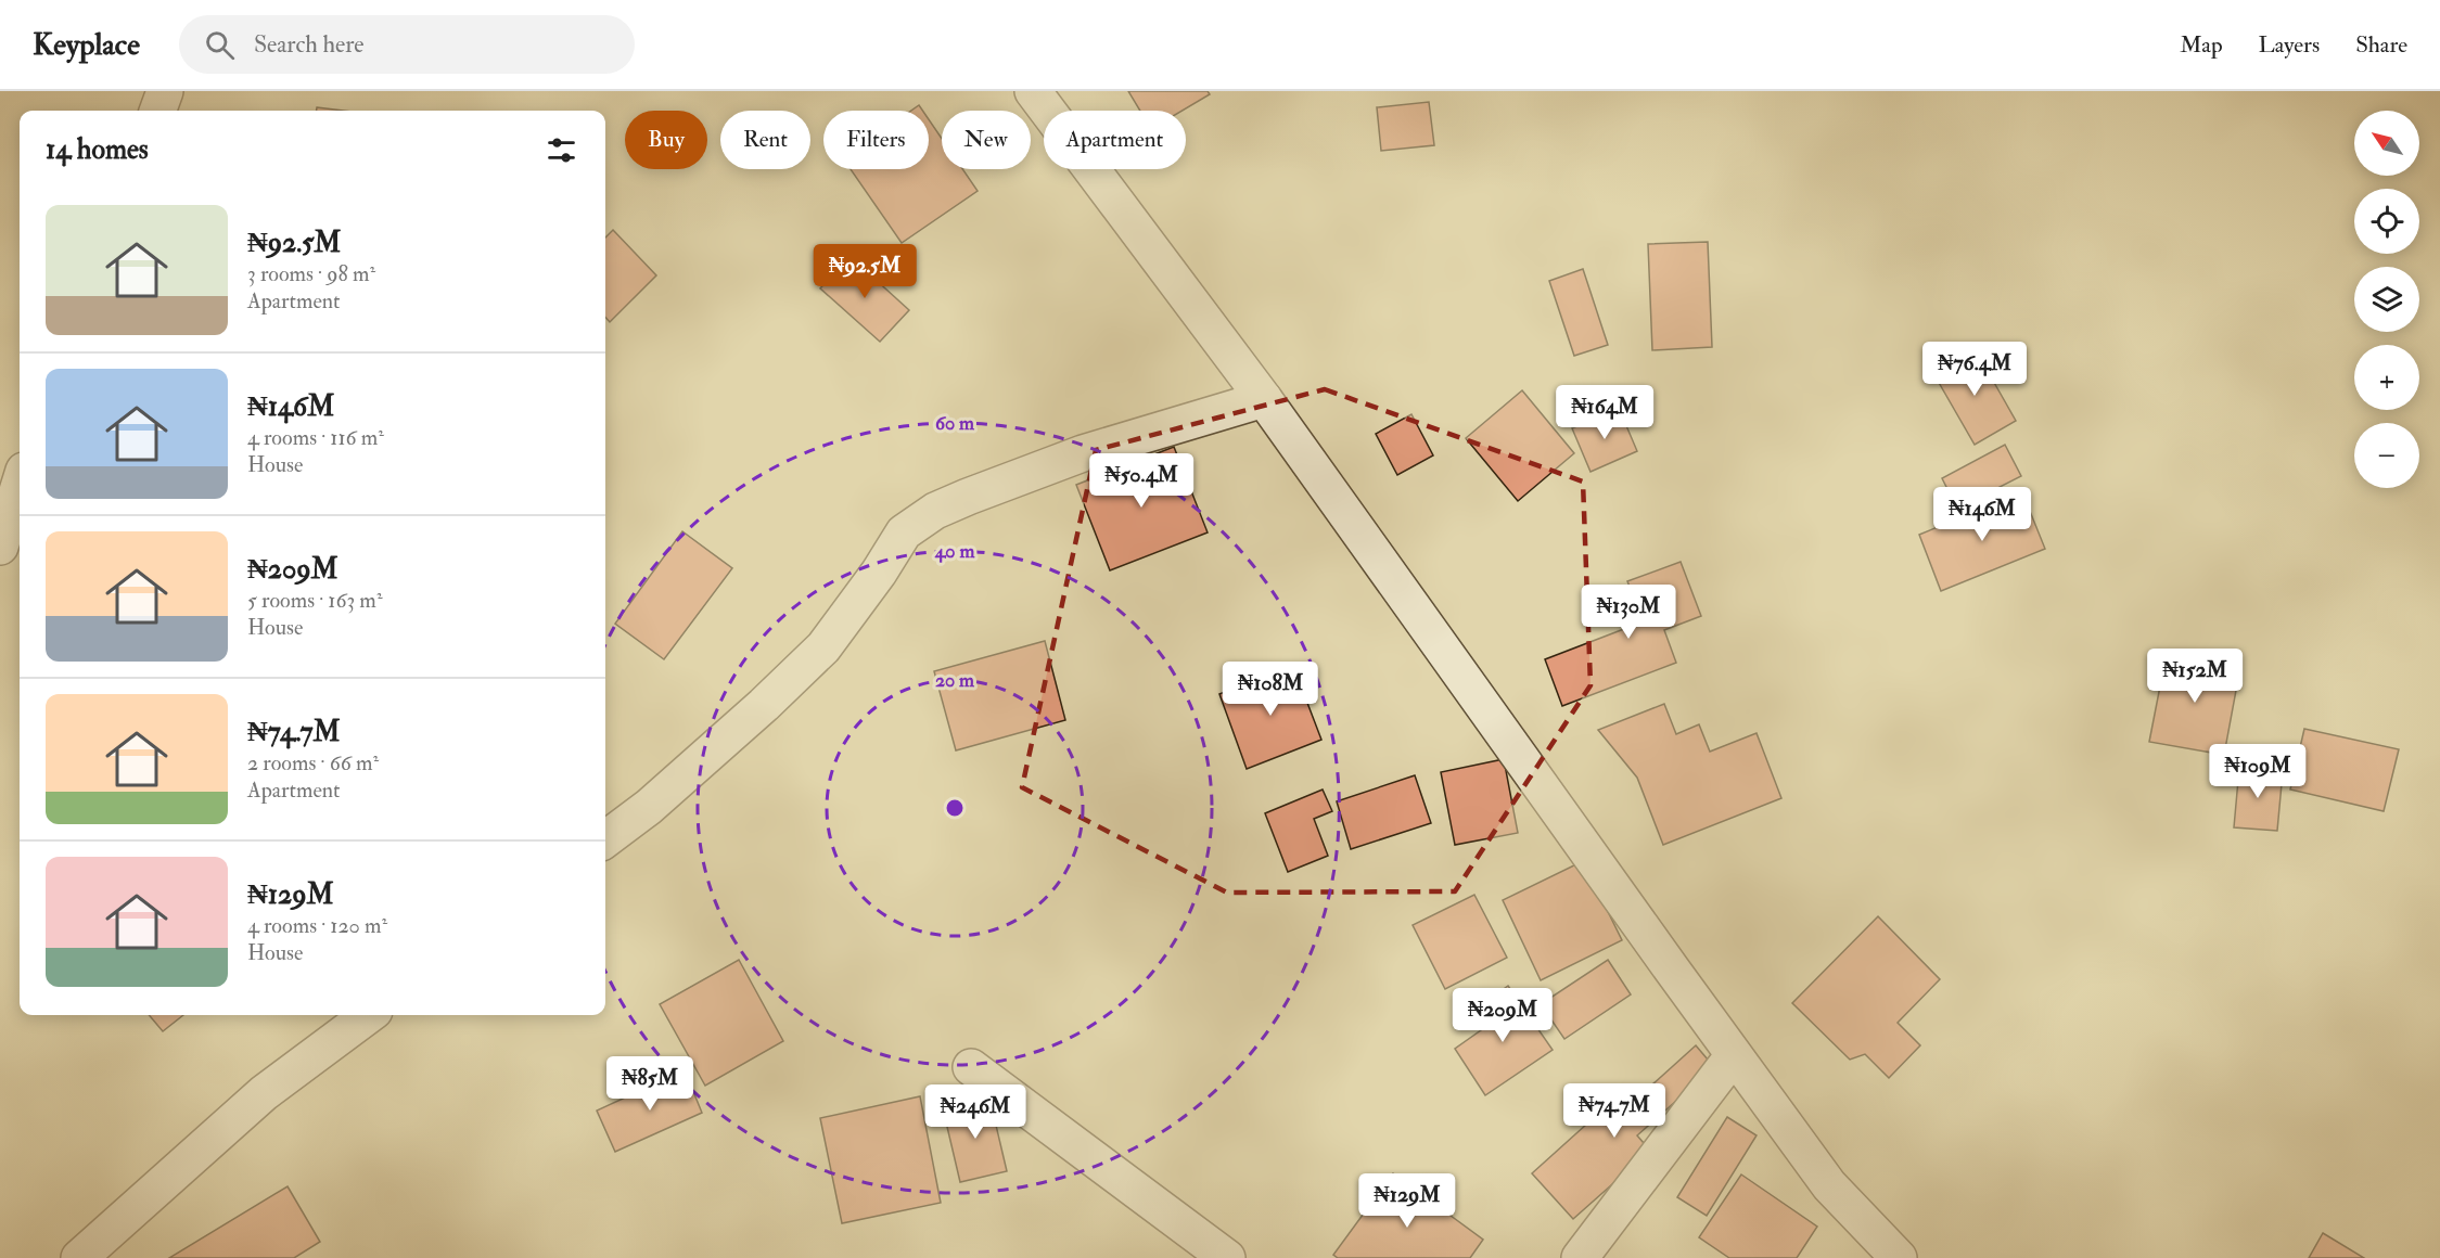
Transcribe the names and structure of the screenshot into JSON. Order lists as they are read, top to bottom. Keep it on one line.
{"north":"top left","page":{"header":"Keyplace","search":"Search here","nav":["Map","Layers","Share"],"map_buttons":["+","−"],"chip":["Buy","Rent","Filters","New","Apartment"],"heading":"14 homes","list":[{"name":"₦92.5M","note":"3 rooms · 98 m² · Apartment"},{"name":"₦146M","note":"4 rooms · 116 m² · House"},{"name":"₦209M","note":"5 rooms · 163 m² · House"},{"name":"₦74.7M","note":"2 rooms · 66 m² · Apartment"},{"name":"₦129M","note":"4 rooms · 120 m² · House"}],"price":["₦92.5M","₦76.4M","₦164M","₦50.4M","₦146M","₦130M","₦152M","₦108M","₦109M","₦209M","₦85M","₦74.7M","₦246M","₦129M"]},"rings":["60 m","40 m","20 m"]}
